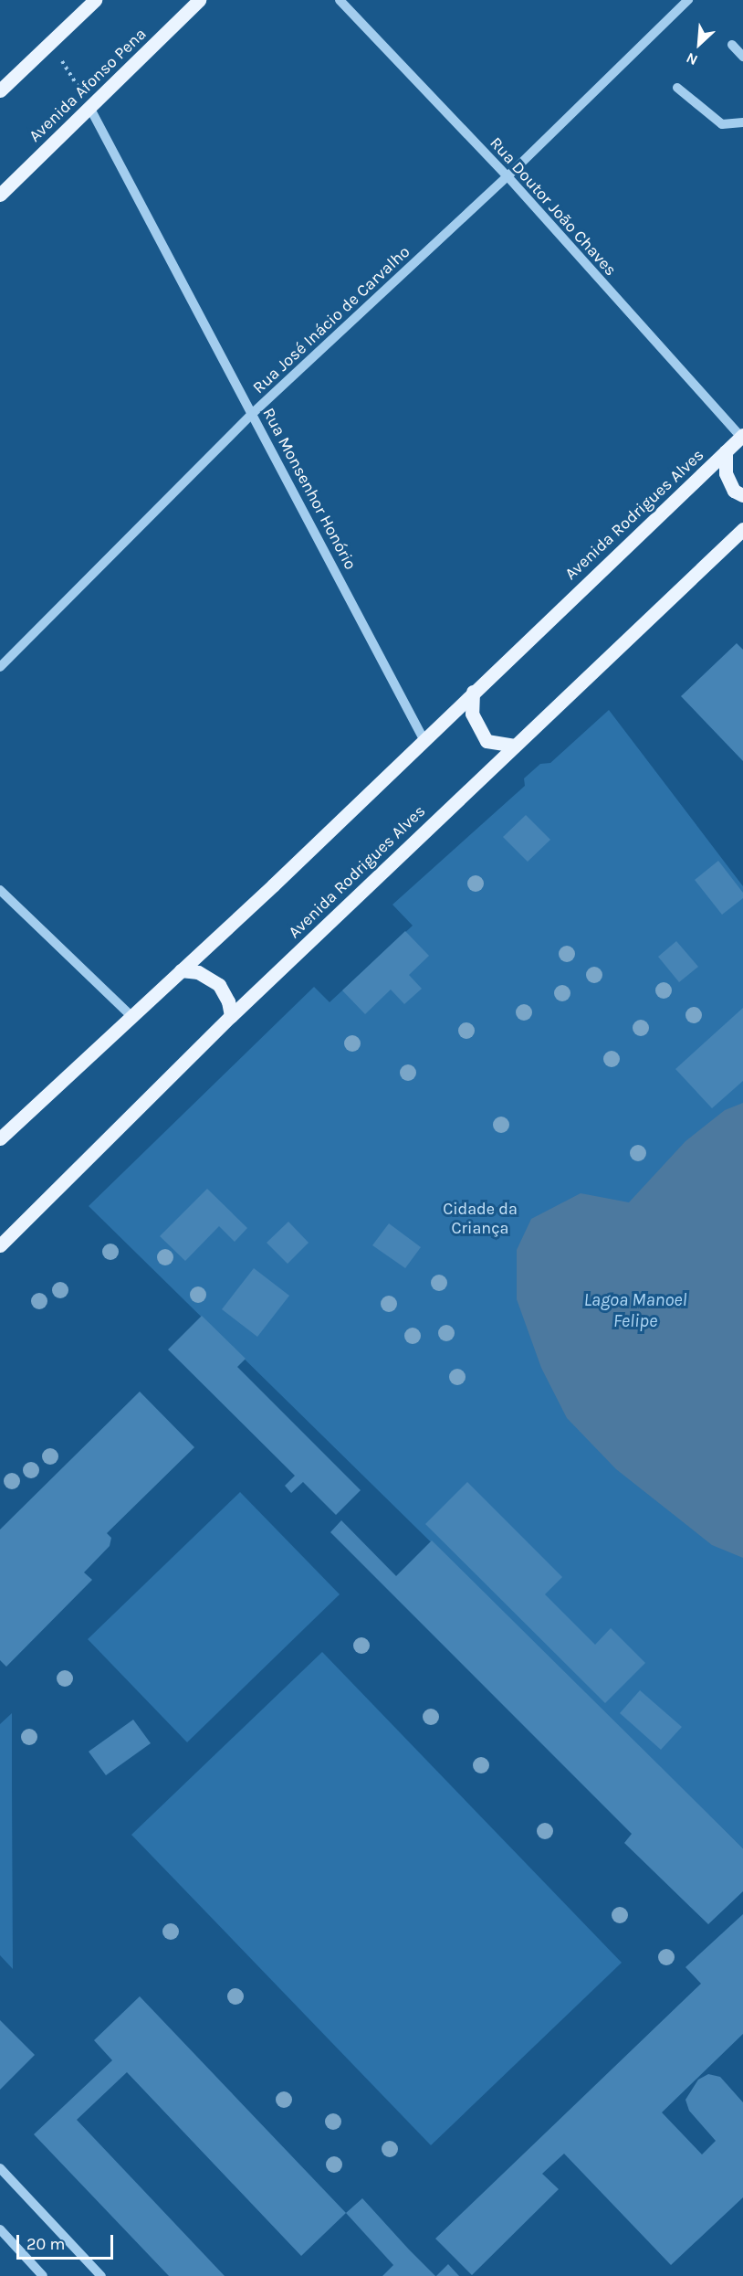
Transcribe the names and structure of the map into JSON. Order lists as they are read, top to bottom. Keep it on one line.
{"streets":{"main road":["Avenida Afonso Pena","Avenida Rodrigues Alves"],"street":["Rua Doutor João Chaves","Rua José Inácio de Carvalho","Rua Monsenhor Honório"]},"crossings":[["Avenida Afonso Pena","Rua Monsenhor Honório"],["Rua Doutor João Chaves","Rua José Inácio de Carvalho"],["Rua Doutor João Chaves","Avenida Rodrigues Alves"],["Rua José Inácio de Carvalho","Rua Monsenhor Honório"],["Rua Monsenhor Honório","Avenida Rodrigues Alves"]],"water":["Lagoa Manoel Felipe"],"parks":["Cidade da Criança"],"scale_bar":"20 m","north":"bottom left"}
